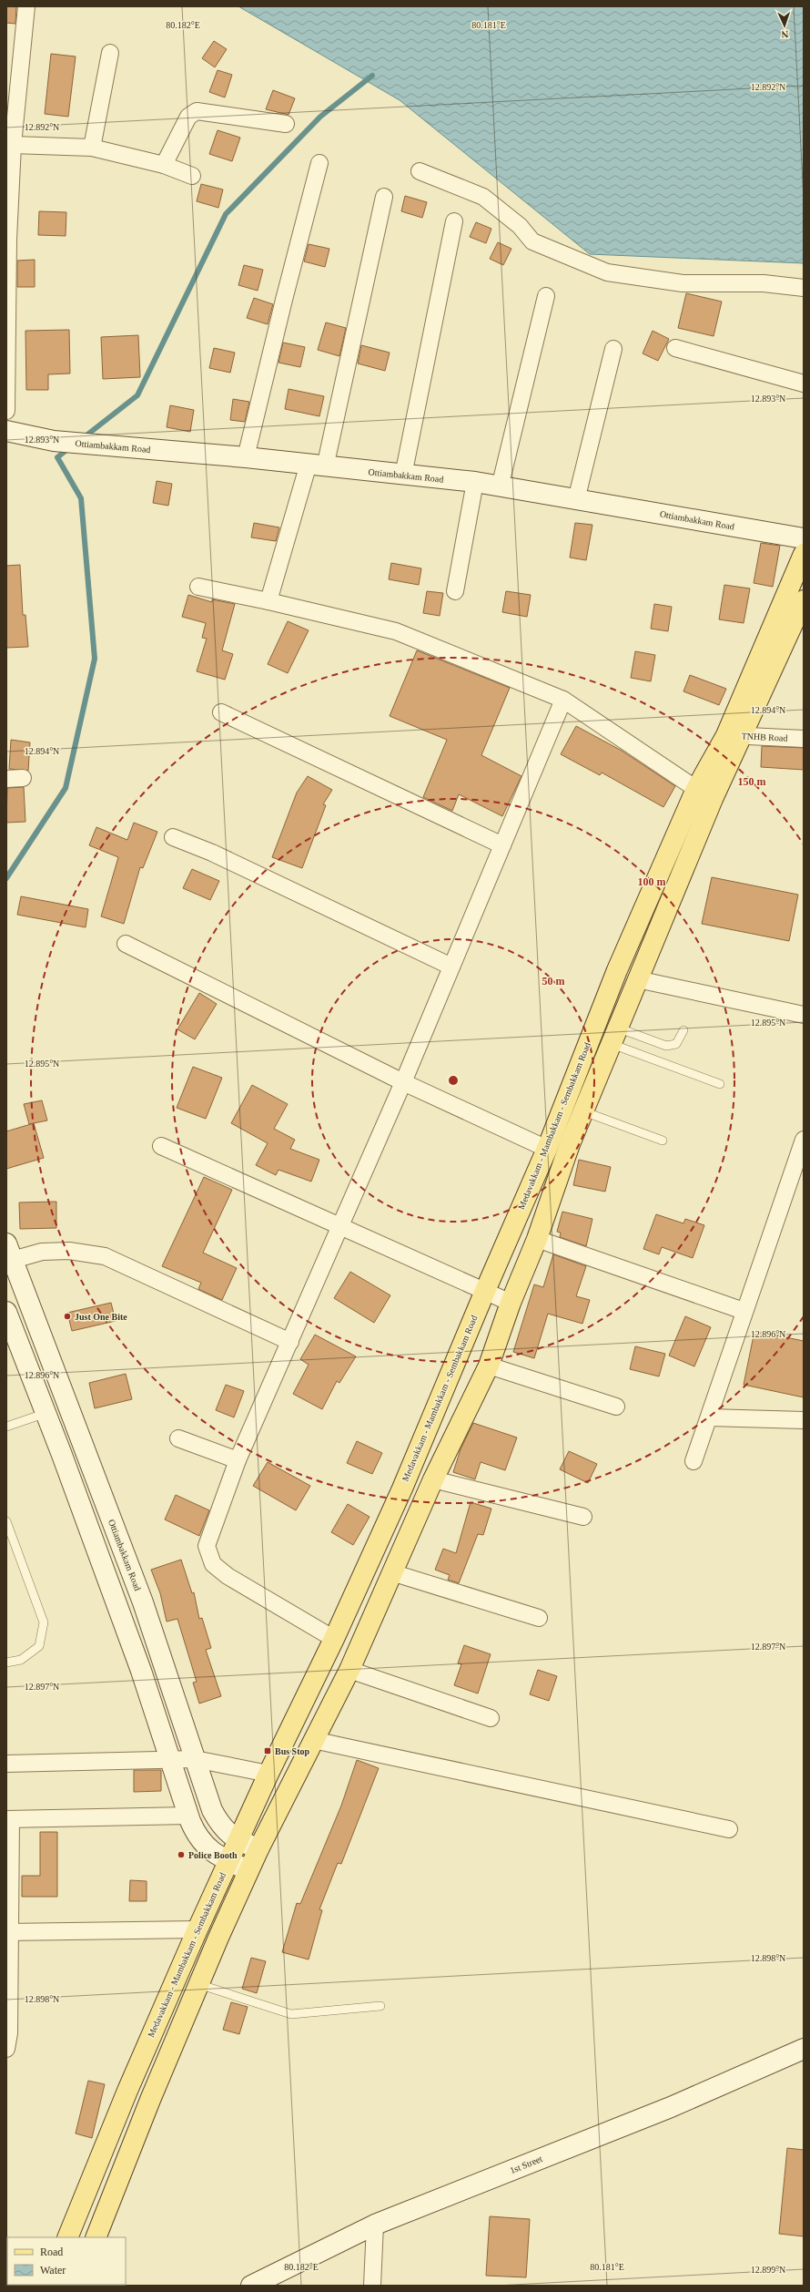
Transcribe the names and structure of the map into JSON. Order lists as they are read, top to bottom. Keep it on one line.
{"streets":{"main road":["Medavakkam - Mambakkam - Sembakkam Road"],"street":["Ottiambakkam Road","TNHB Road","1st Street"]},"crossings":[["Ottiambakkam Road","Medavakkam - Mambakkam - Sembakkam Road"],["TNHB Road","Medavakkam - Mambakkam - Sembakkam Road"]],"places":{"other":["Just One Bite","Police Booth"],"transit":["Bus Stop"]},"legend":["Road","Water"],"north":"bottom","coordinates":["80.182°E","80.181°E","12.892°N","12.893°N","12.894°N","12.895°N","12.896°N","12.897°N","12.898°N","12.899°N"],"rings":["150 m","100 m","50 m"]}
